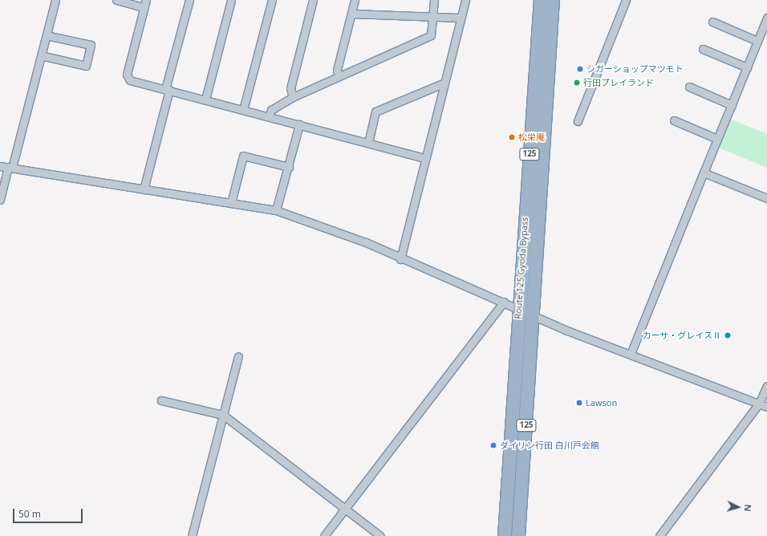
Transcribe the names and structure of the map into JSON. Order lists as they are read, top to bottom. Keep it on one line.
{"streets":{"highway":["125","Route 125 Gyoda Bypass"]},"places":["シガーショップマツモト","行田プレイランド","松栄庵","カーサ・グレイスⅡ","Lawson","ダイリン行田 白川戸会館"],"scale_bar":"50 m","north":"right"}
